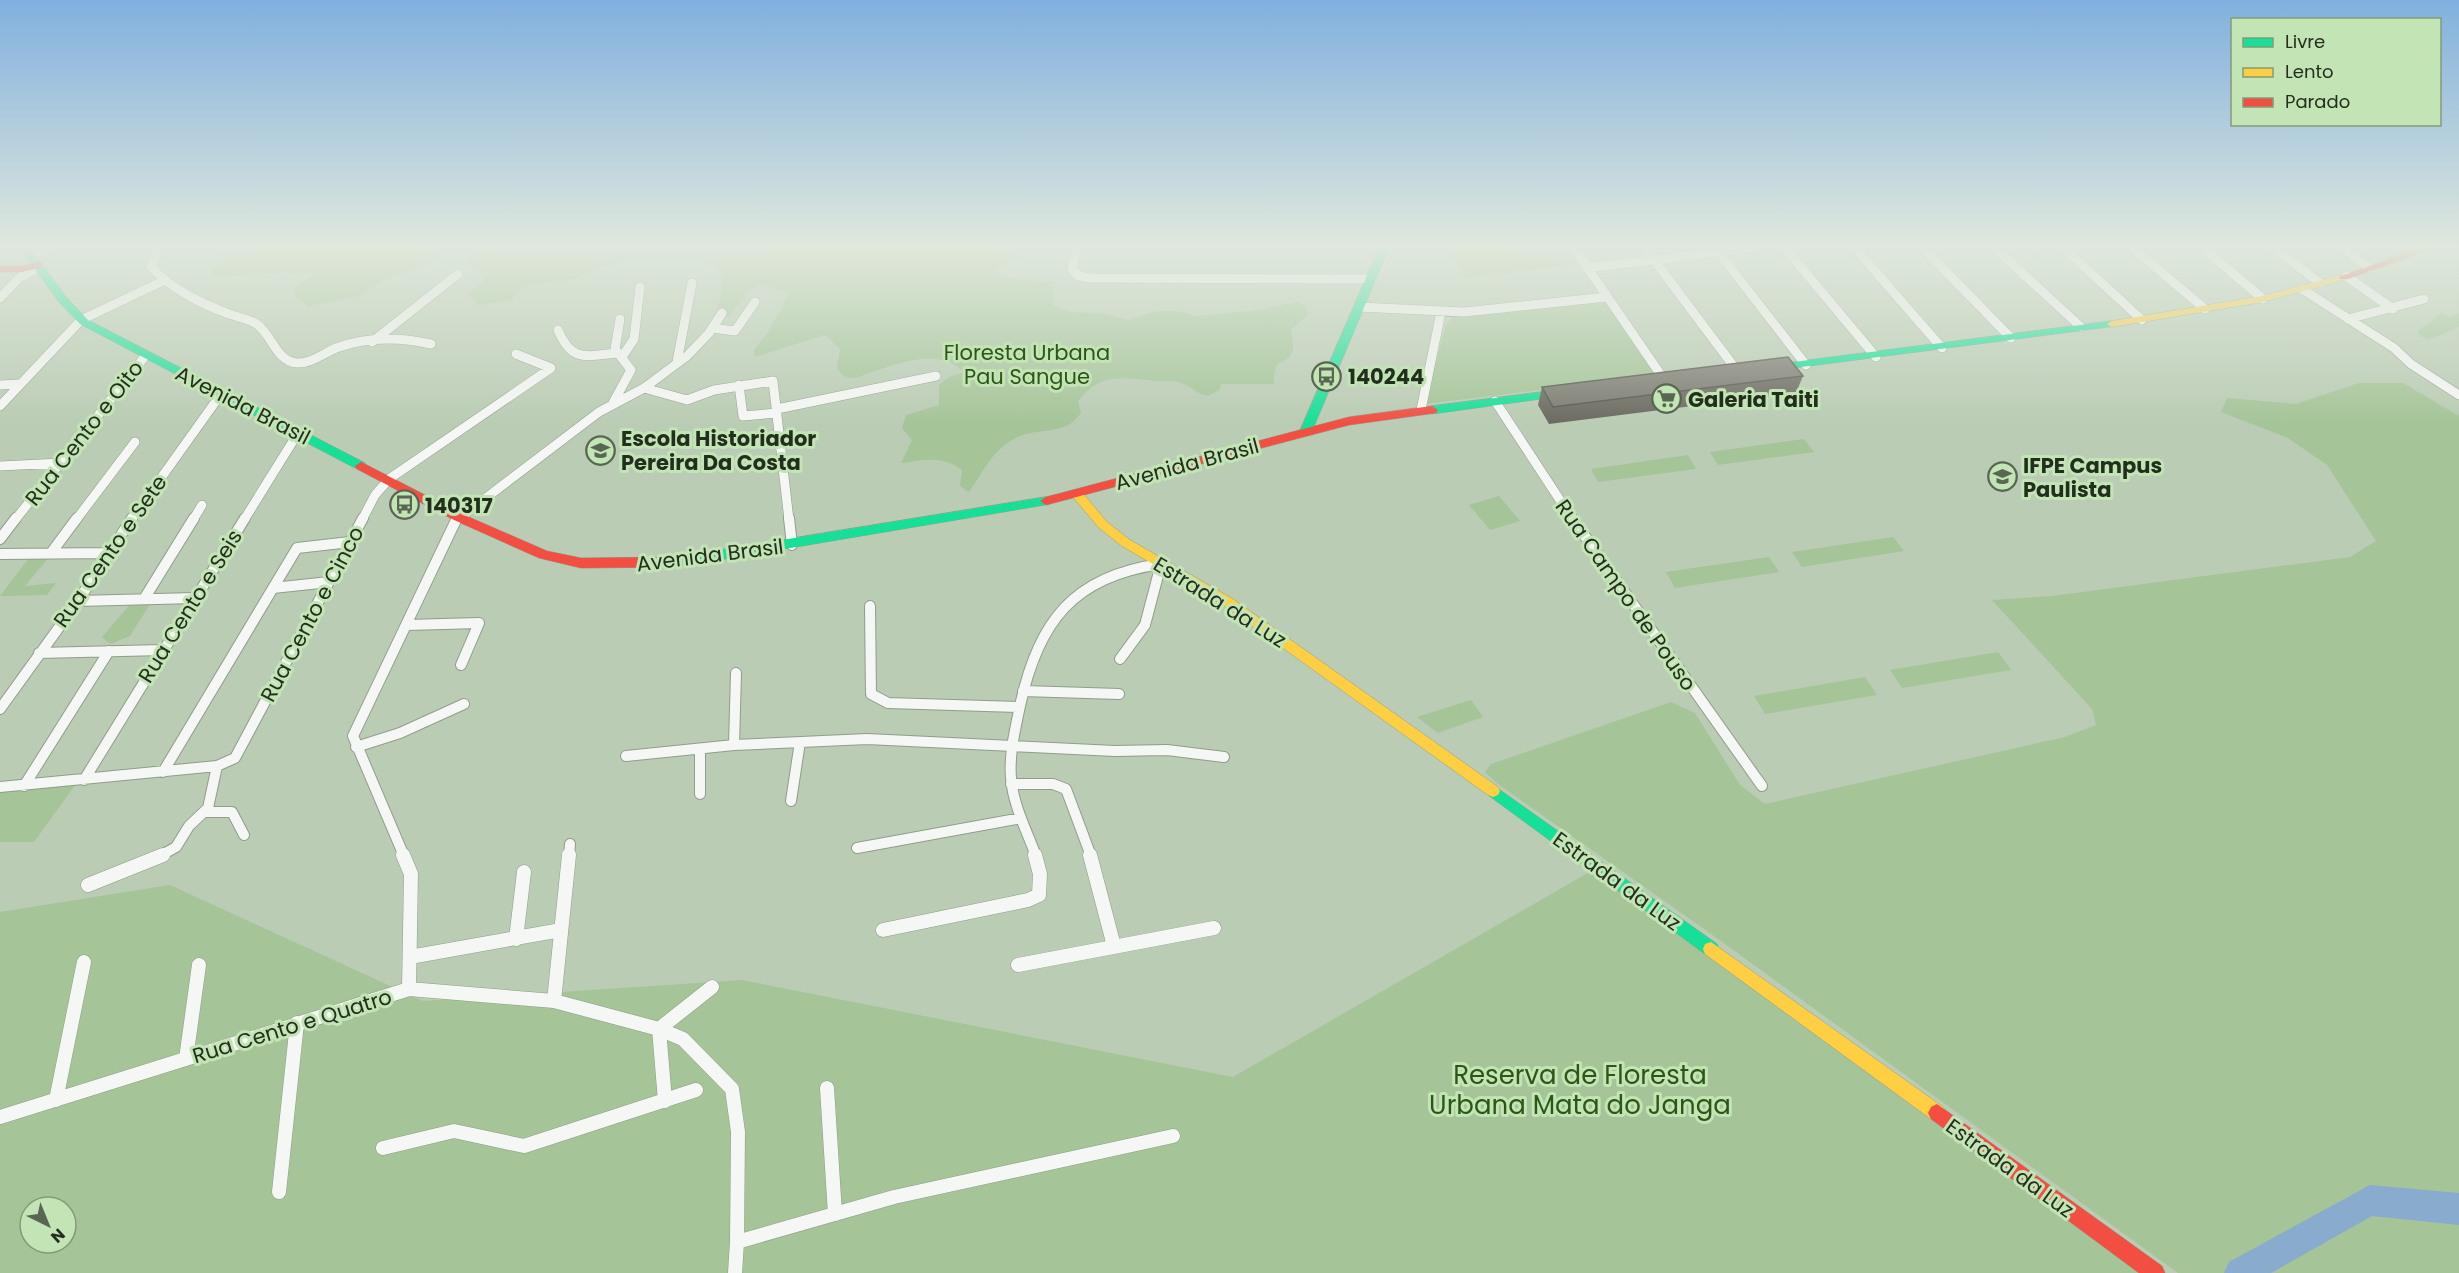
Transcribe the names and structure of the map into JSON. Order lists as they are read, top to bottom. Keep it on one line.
{"streets":{"main road":["Avenida Brasil","Estrada da Luz"],"street":["Rua Cento e Oito","Rua Cento e Sete","Rua Campo de Pouso","Rua Cento e Seis","Rua Cento e Cinco","Rua Cento e Quatro"]},"crossings":[["Avenida Brasil","Rua Cento e Oito"],["Avenida Brasil","Rua Cento e Sete"],["Avenida Brasil","Rua Campo de Pouso"],["Avenida Brasil","Estrada da Luz"],["Avenida Brasil","Rua Cento e Seis"],["Avenida Brasil","Rua Cento e Cinco"]],"parks":["Floresta Urbana Pau Sangue","Reserva de Floresta Urbana Mata do Janga"],"places":{"bus stop":["140244","140317"],"supermarket":["Galeria Taiti"],"school or university":["Escola Historiador Pereira Da Costa","IFPE Campus Paulista"]},"legend":["Livre","Lento","Parado"],"north":"bottom right"}
